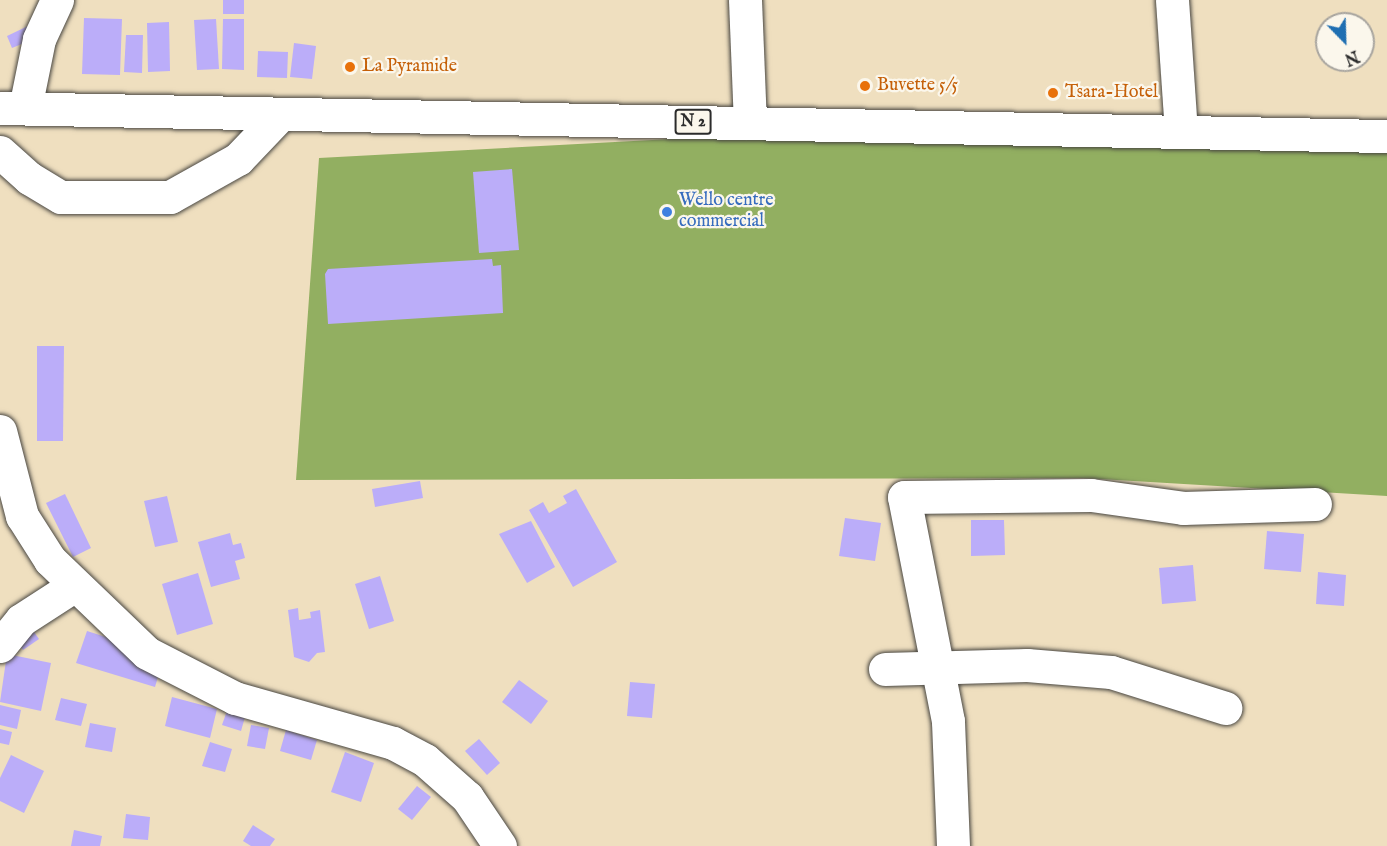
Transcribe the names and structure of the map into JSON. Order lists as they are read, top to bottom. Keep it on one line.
{"streets":{"street":["N 2"]},"places":["La Pyramide","Buvette 5/5","Tsara-Hotel","Wello centre commercial"],"north":"bottom right"}
